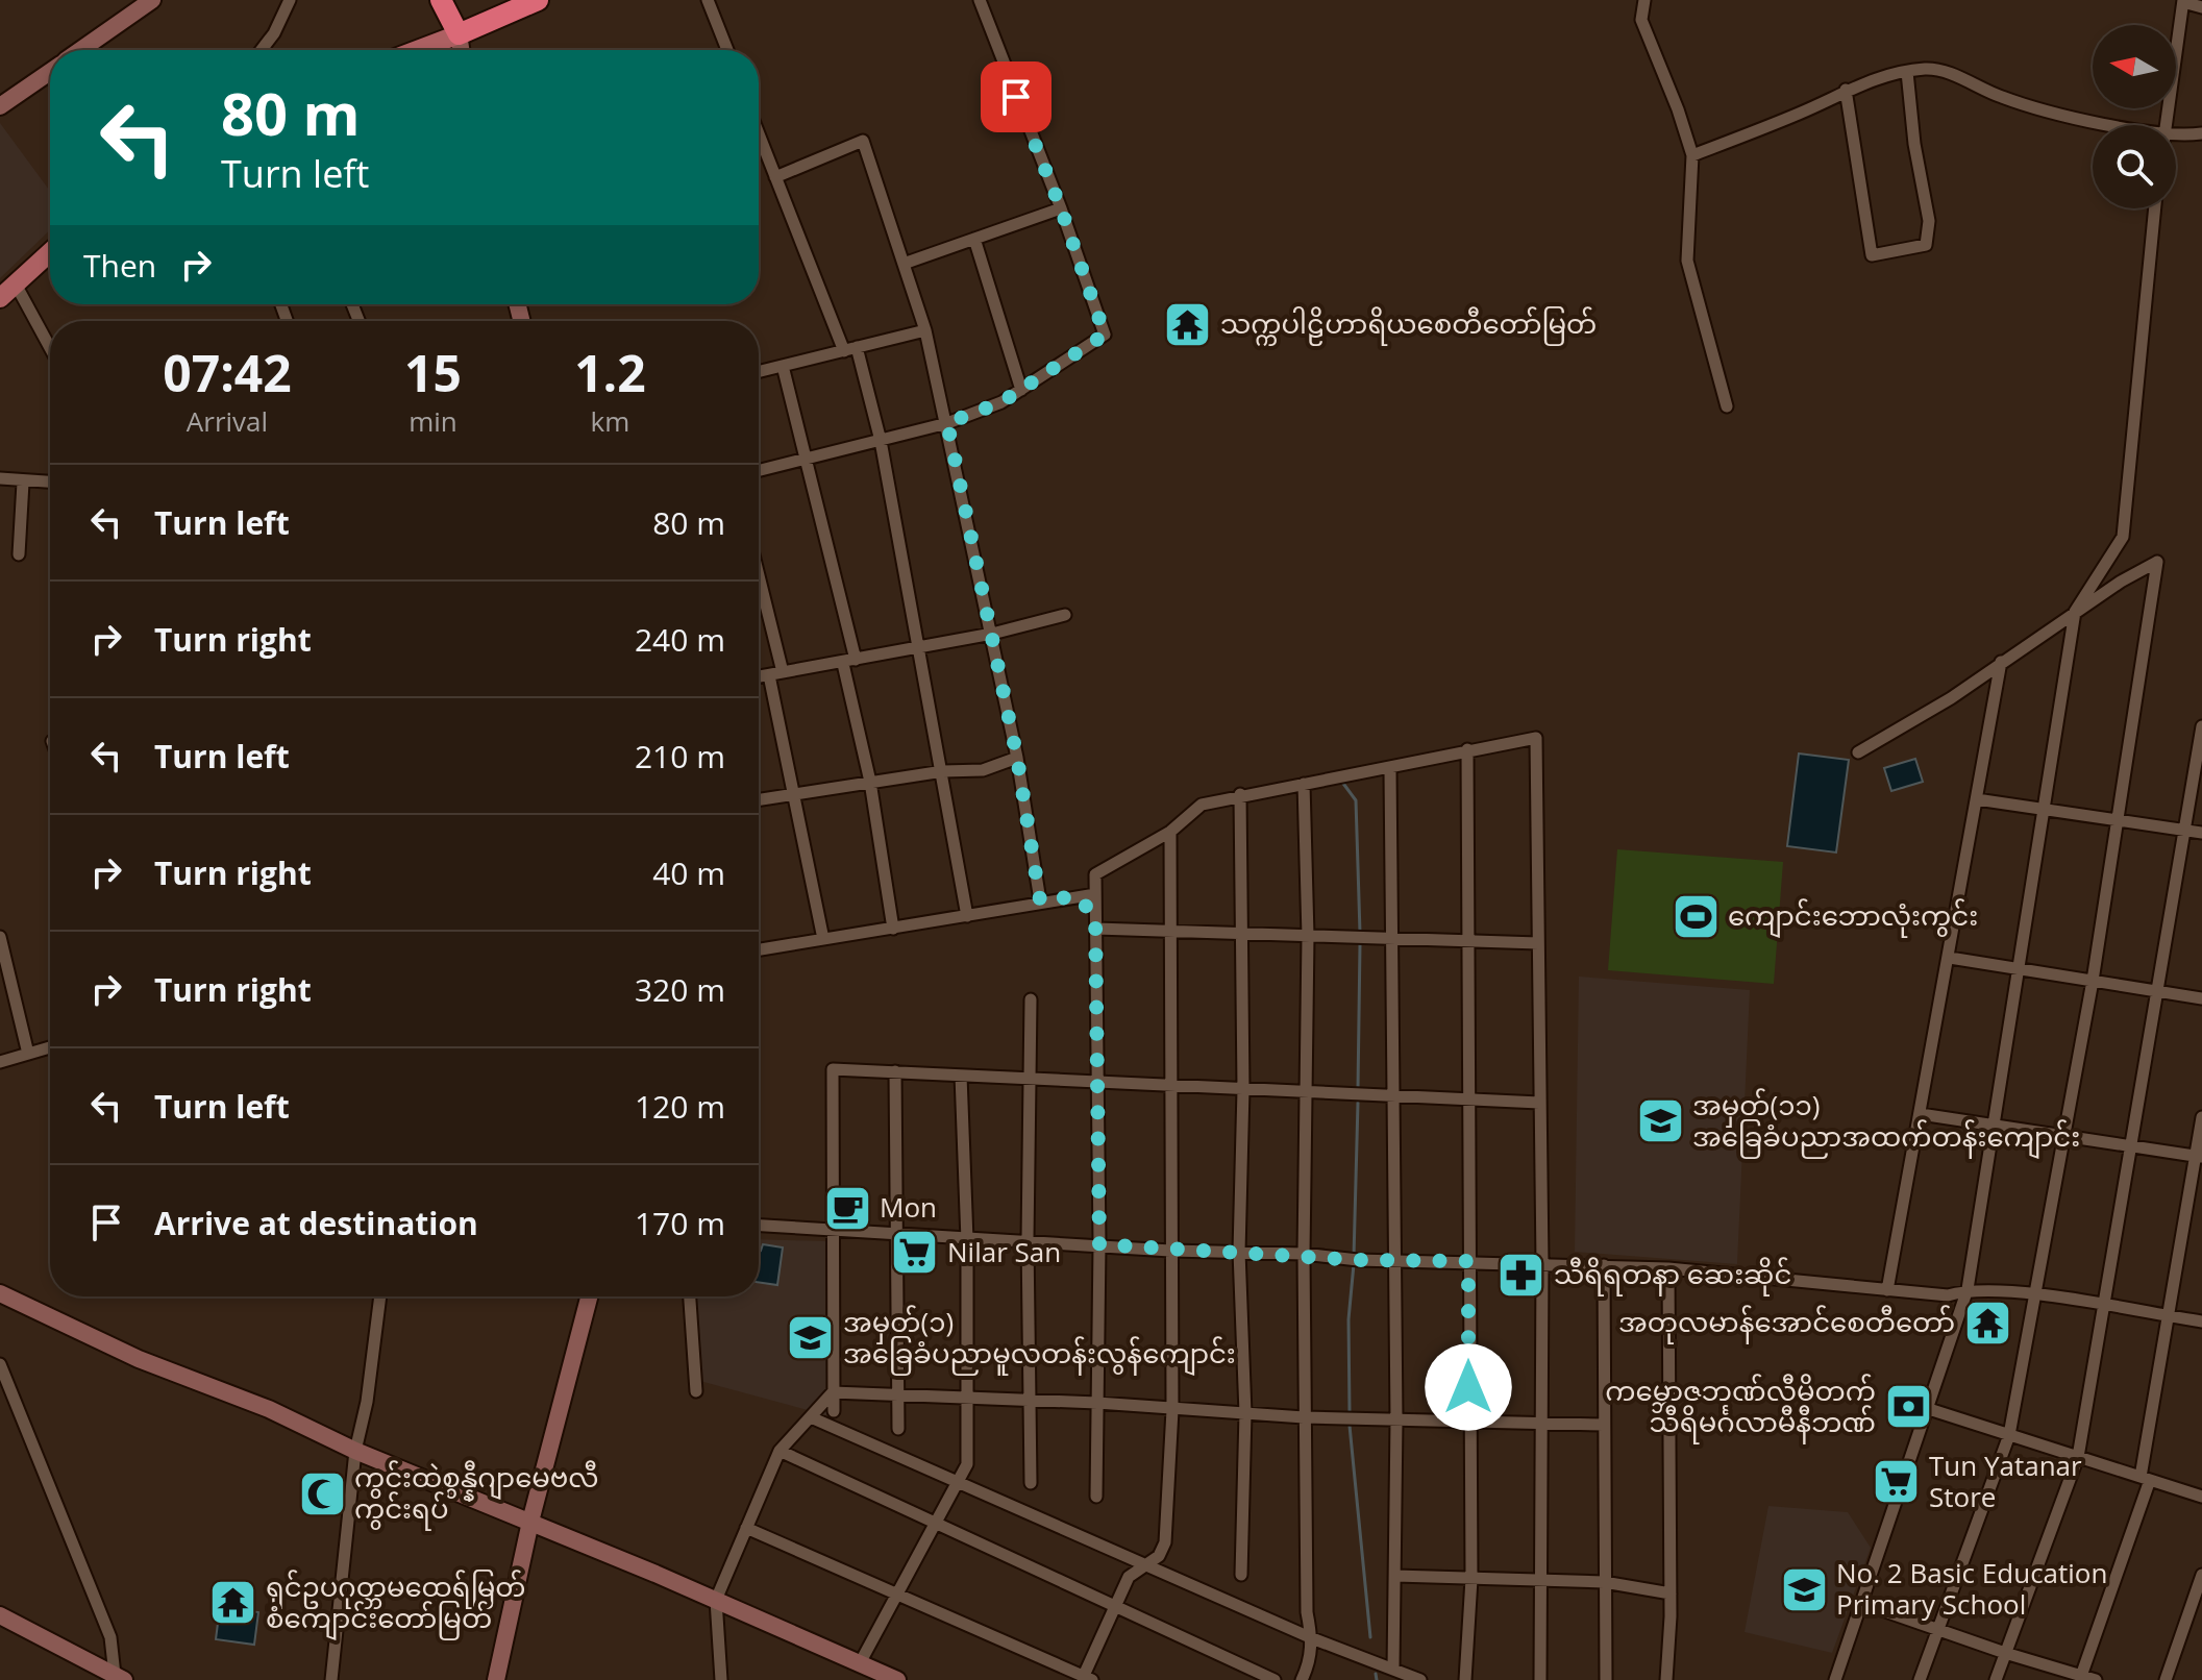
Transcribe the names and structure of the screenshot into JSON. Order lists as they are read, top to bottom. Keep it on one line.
{"places":{"temple":["သက္ကပါဠိဟာရိယစေတီတော်မြတ်","အတုလမာန်အောင်စေတီတော်","ရှင်ဥပဂုတ္တမထေရ်မြတ် စံကျောင်းတော်မြတ်"],"sports":["ကျောင်းဘောလုံးကွင်း"],"school or university":["အမှတ်(၁၁) အခြေခံပညာအထက်တန်းကျောင်း","အမှတ်(၁) အခြေခံပညာမူလတန်းလွန်ကျောင်း","No. 2 Basic Education Primary School"],"cafe":["Mon"],"supermarket":["Nilar San","Tun Yatanar Store"],"pharmacy":["သီရိရတနာ ဆေးဆိုင်"],"bank":["ကမ္ဘောဇဘဏ်လီမိတက် သီရိမင်္ဂလာမီနီဘဏ်"],"mosque":["ကွင်းထဲစွန္နီဂျာမေဗလီ ကွင်းရပ်"]},"north":"left","page":{"turn":["80 m","Turn left"],"then":"Then","eta":["07:42","Arrival","15","min","1.2","km"],"list":[{"name":"Turn left","value":"80 m"},{"name":"Turn right","value":"240 m"},{"name":"Turn left","value":"210 m"},{"name":"Turn right","value":"40 m"},{"name":"Turn right","value":"320 m"},{"name":"Turn left","value":"120 m"},{"name":"Arrive at destination","value":"170 m"}]}}
